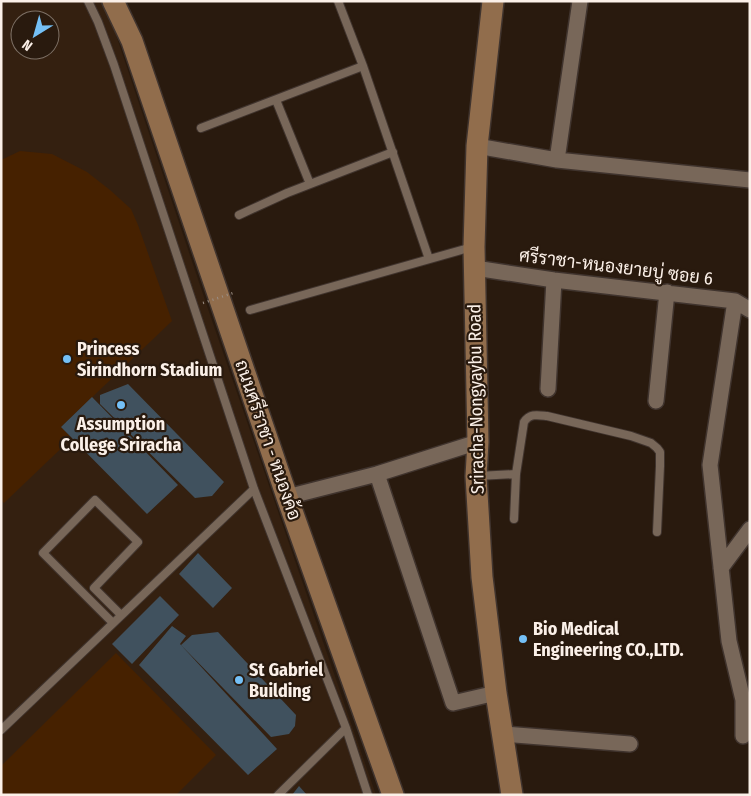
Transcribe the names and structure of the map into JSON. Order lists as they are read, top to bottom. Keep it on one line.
{"streets":{"main road":["Sriracha-Nongyaybu Road","ถนนศรีราชา - หนองค้อ"],"street":["ศรีราชา-หนองยายบู่ ซอย 6"]},"crossings":[["ศรีราชา-หนองยายบู่ ซอย 6","Sriracha-Nongyaybu Road"]],"places":["Princess Sirindhorn Stadium","Assumption College Sriracha","Bio Medical Engineering CO.,LTD.","St Gabriel Building"],"north":"bottom left"}
